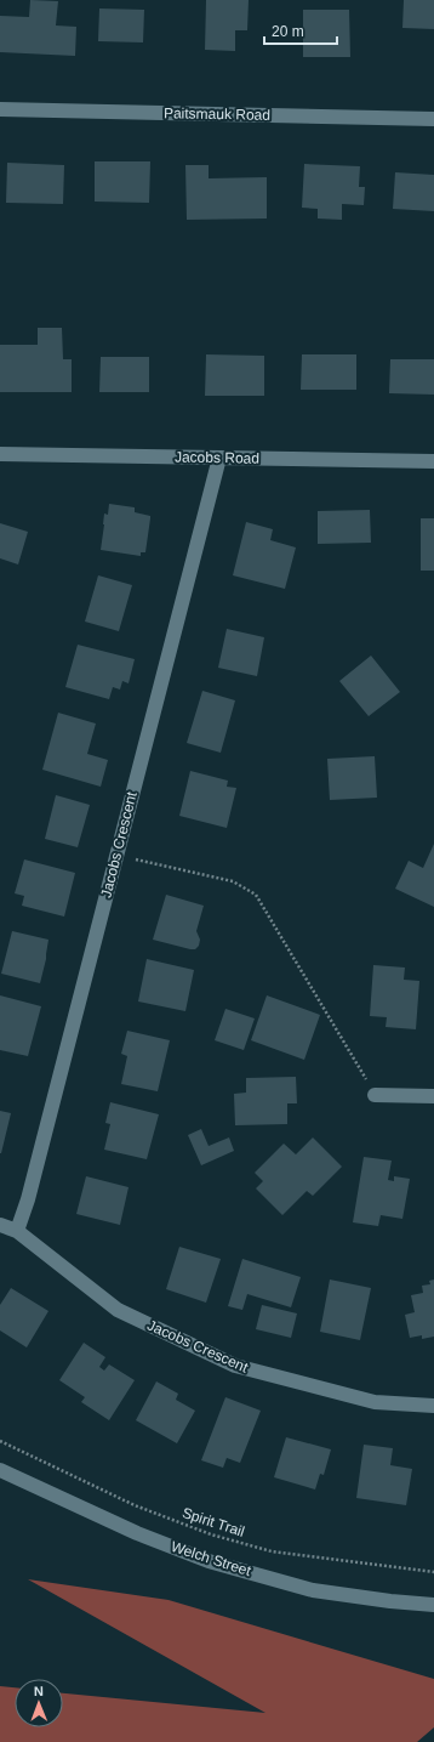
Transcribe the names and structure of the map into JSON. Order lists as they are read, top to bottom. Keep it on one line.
{"streets":{"street":["Paitsmauk Road","Jacobs Road","Jacobs Crescent","Welch Street"],"path":["Spirit Trail"]},"crossings":[["Jacobs Road","Jacobs Crescent"]],"scale_bar":"20 m","north":"top"}
